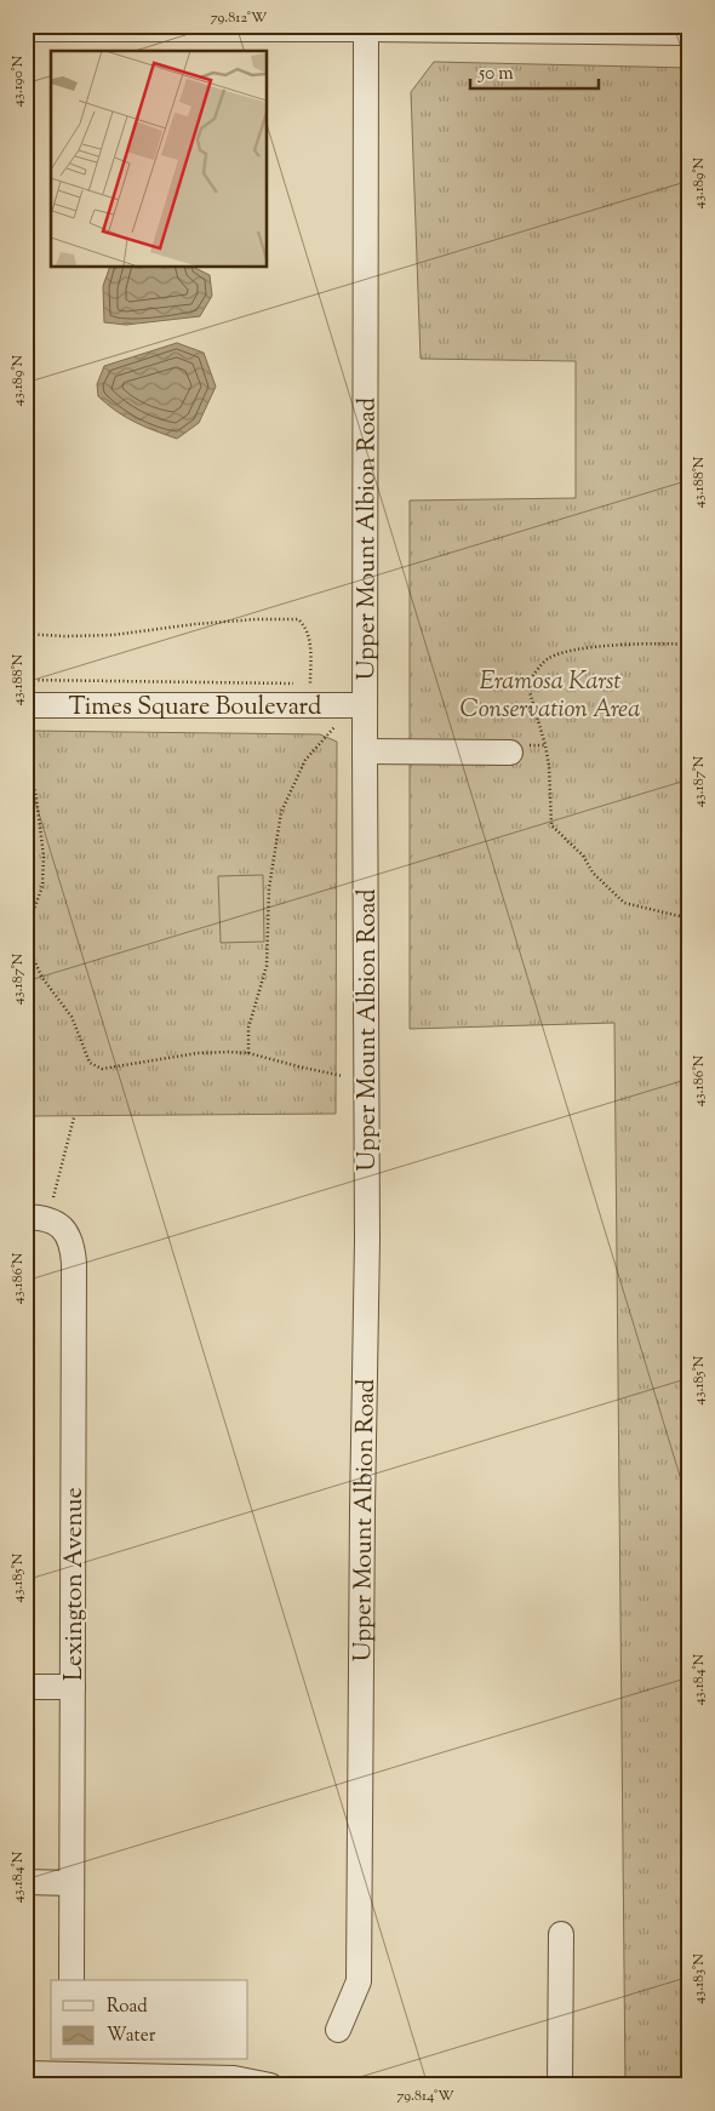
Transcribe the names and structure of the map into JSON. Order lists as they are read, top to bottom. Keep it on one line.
{"streets":{"street":["Upper Mount Albion Road","Times Square Boulevard","Lexington Avenue"]},"crossings":[["Upper Mount Albion Road","Times Square Boulevard"]],"parks":["Eramosa Karst Conservation Area"],"legend":["Road","Water"],"scale_bar":"50 m","coordinates":["79.812°W","43.190°N","43.189°N","43.188°N","43.187°N","43.186°N","43.185°N","43.184°N","43.183°N","79.814°W"]}
